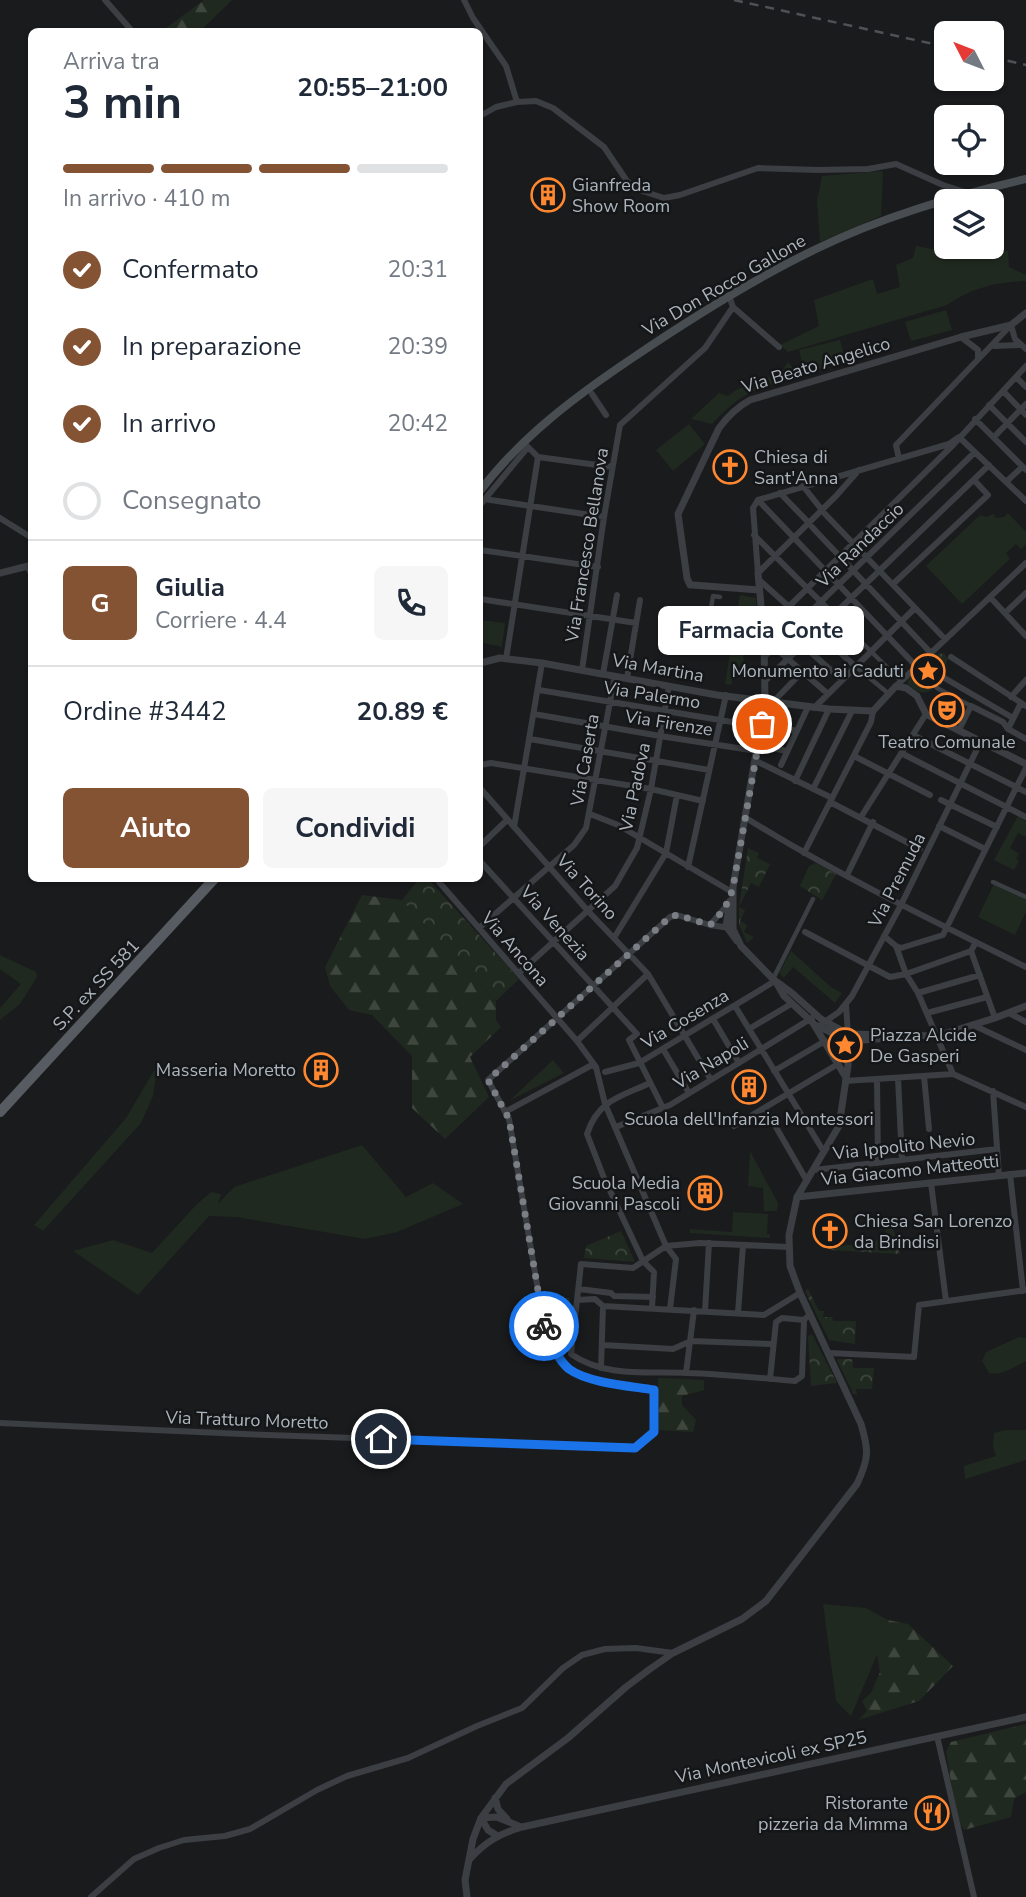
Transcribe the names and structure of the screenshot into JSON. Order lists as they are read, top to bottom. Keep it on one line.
{"streets":{"main road":["Via Don Rocco Gallone","S.P. ex SS 581"],"street":["Via Beato Angelico","Via Francesco Bellanova","Via Randaccio","Via Martina","Via Palermo","Via Firenze","Via Caserta","Via Padova","Via Premuda","Via Torino","Via Venezia","Via Ancona","Via Cosenza","Via Napoli","Via Ippolito Nevio","Via Giacomo Matteotti","Via Tratturo Moretto","Via Montevicoli ex SP25"]},"crossings":[["Via Francesco Bellanova","Via Martina"],["Via Martina","Via Caserta"],["Via Martina","Via Padova"],["Via Palermo","Via Caserta"],["Via Palermo","Via Padova"],["Via Firenze","Via Caserta"],["Via Firenze","Via Padova"],["Via Caserta","Via Torino"],["Via Caserta","Via Venezia"],["Via Caserta","Via Ancona"],["Via Padova","Via Torino"],["Via Padova","Via Venezia"],["Via Padova","Via Ancona"],["Via Premuda","Via Napoli"],["Via Torino","Via Cosenza"],["Via Torino","Via Napoli"],["Via Venezia","Via Cosenza"],["Via Venezia","Via Napoli"]],"places":{"building":["Gianfreda Show Room","Masseria Moretto","Scuola dell'Infanzia Montessori","Scuola Media Giovanni Pascoli"],"church":["Chiesa di Sant'Anna","Chiesa San Lorenzo da Brindisi"],"place":["Monumento ai Caduti","Piazza Alcide De Gasperi"],"theatre":["Teatro Comunale"],"other":["Farmacia Conte"],"restaurant":["Ristorante pizzeria da Mimma"]},"north":"top left","page":{"heading":["3 min","Arriva tra","20:55–21:00"],"panel":["Giulia","Corriere · 4.4","Ordine #3442","20.89 €"],"bar":"In arrivo · 410 m","list":[["Confermato","20:31"],["In preparazione","20:39"],["In arrivo","20:42"],"Consegnato"],"round":"G","bubble":"Farmacia Conte","buttons":["Aiuto","Condividi"]}}
